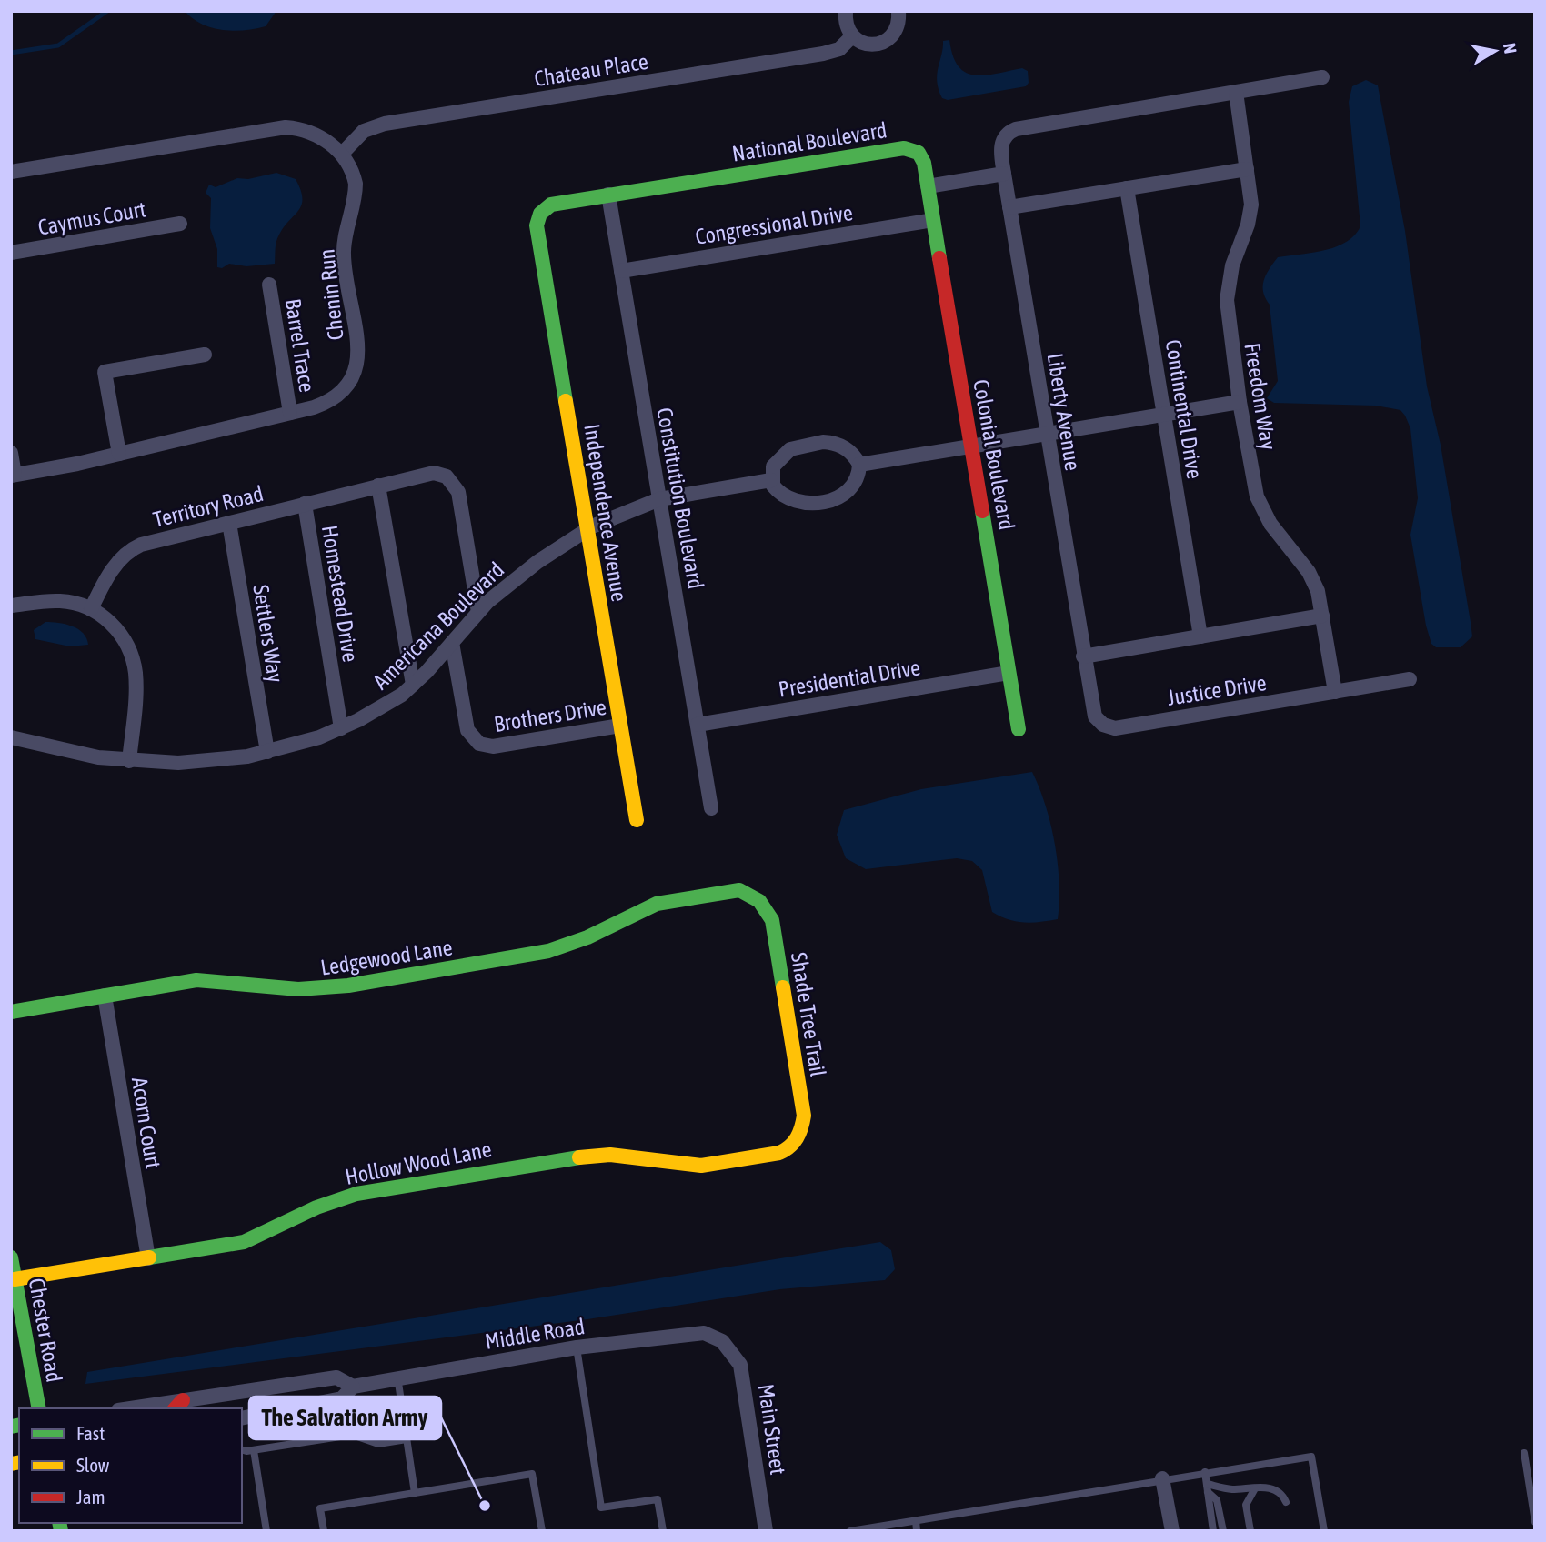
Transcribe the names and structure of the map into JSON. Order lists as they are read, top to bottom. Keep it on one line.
{"streets":{"street":["Chateau Place","National Boulevard","Caymus Court","Congressional Drive","Chenin Run","Barrel Trace","Freedom Way","Continental Drive","Liberty Avenue","Colonial Boulevard","Constitution Boulevard","Territory Road","Independence Avenue","Homestead Drive","Americana Boulevard","Settlers Way","Presidential Drive","Justice Drive","Brothers Drive","Ledgewood Lane","Shade Tree Trail","Acorn Court","Hollow Wood Lane","Chester Road","Middle Road","Main Street"]},"crossings":[["Chateau Place","Chenin Run"],["National Boulevard","Colonial Boulevard"],["National Boulevard","Constitution Boulevard"],["National Boulevard","Independence Avenue"],["Congressional Drive","Colonial Boulevard"],["Congressional Drive","Constitution Boulevard"],["Chenin Run","Barrel Trace"],["Freedom Way","Justice Drive"],["Liberty Avenue","Justice Drive"],["Colonial Boulevard","Presidential Drive"],["Constitution Boulevard","Americana Boulevard"],["Constitution Boulevard","Presidential Drive"],["Territory Road","Homestead Drive"],["Territory Road","Americana Boulevard"],["Territory Road","Settlers Way"],["Independence Avenue","Americana Boulevard"],["Independence Avenue","Brothers Drive"],["Homestead Drive","Americana Boulevard"],["Americana Boulevard","Settlers Way"],["Americana Boulevard","Brothers Drive"],["Ledgewood Lane","Shade Tree Trail"],["Ledgewood Lane","Acorn Court"],["Shade Tree Trail","Hollow Wood Lane"],["Acorn Court","Hollow Wood Lane"],["Hollow Wood Lane","Chester Road"],["Middle Road","Main Street"]],"places":["The Salvation Army"],"legend":["Fast","Slow","Jam"],"north":"right"}
